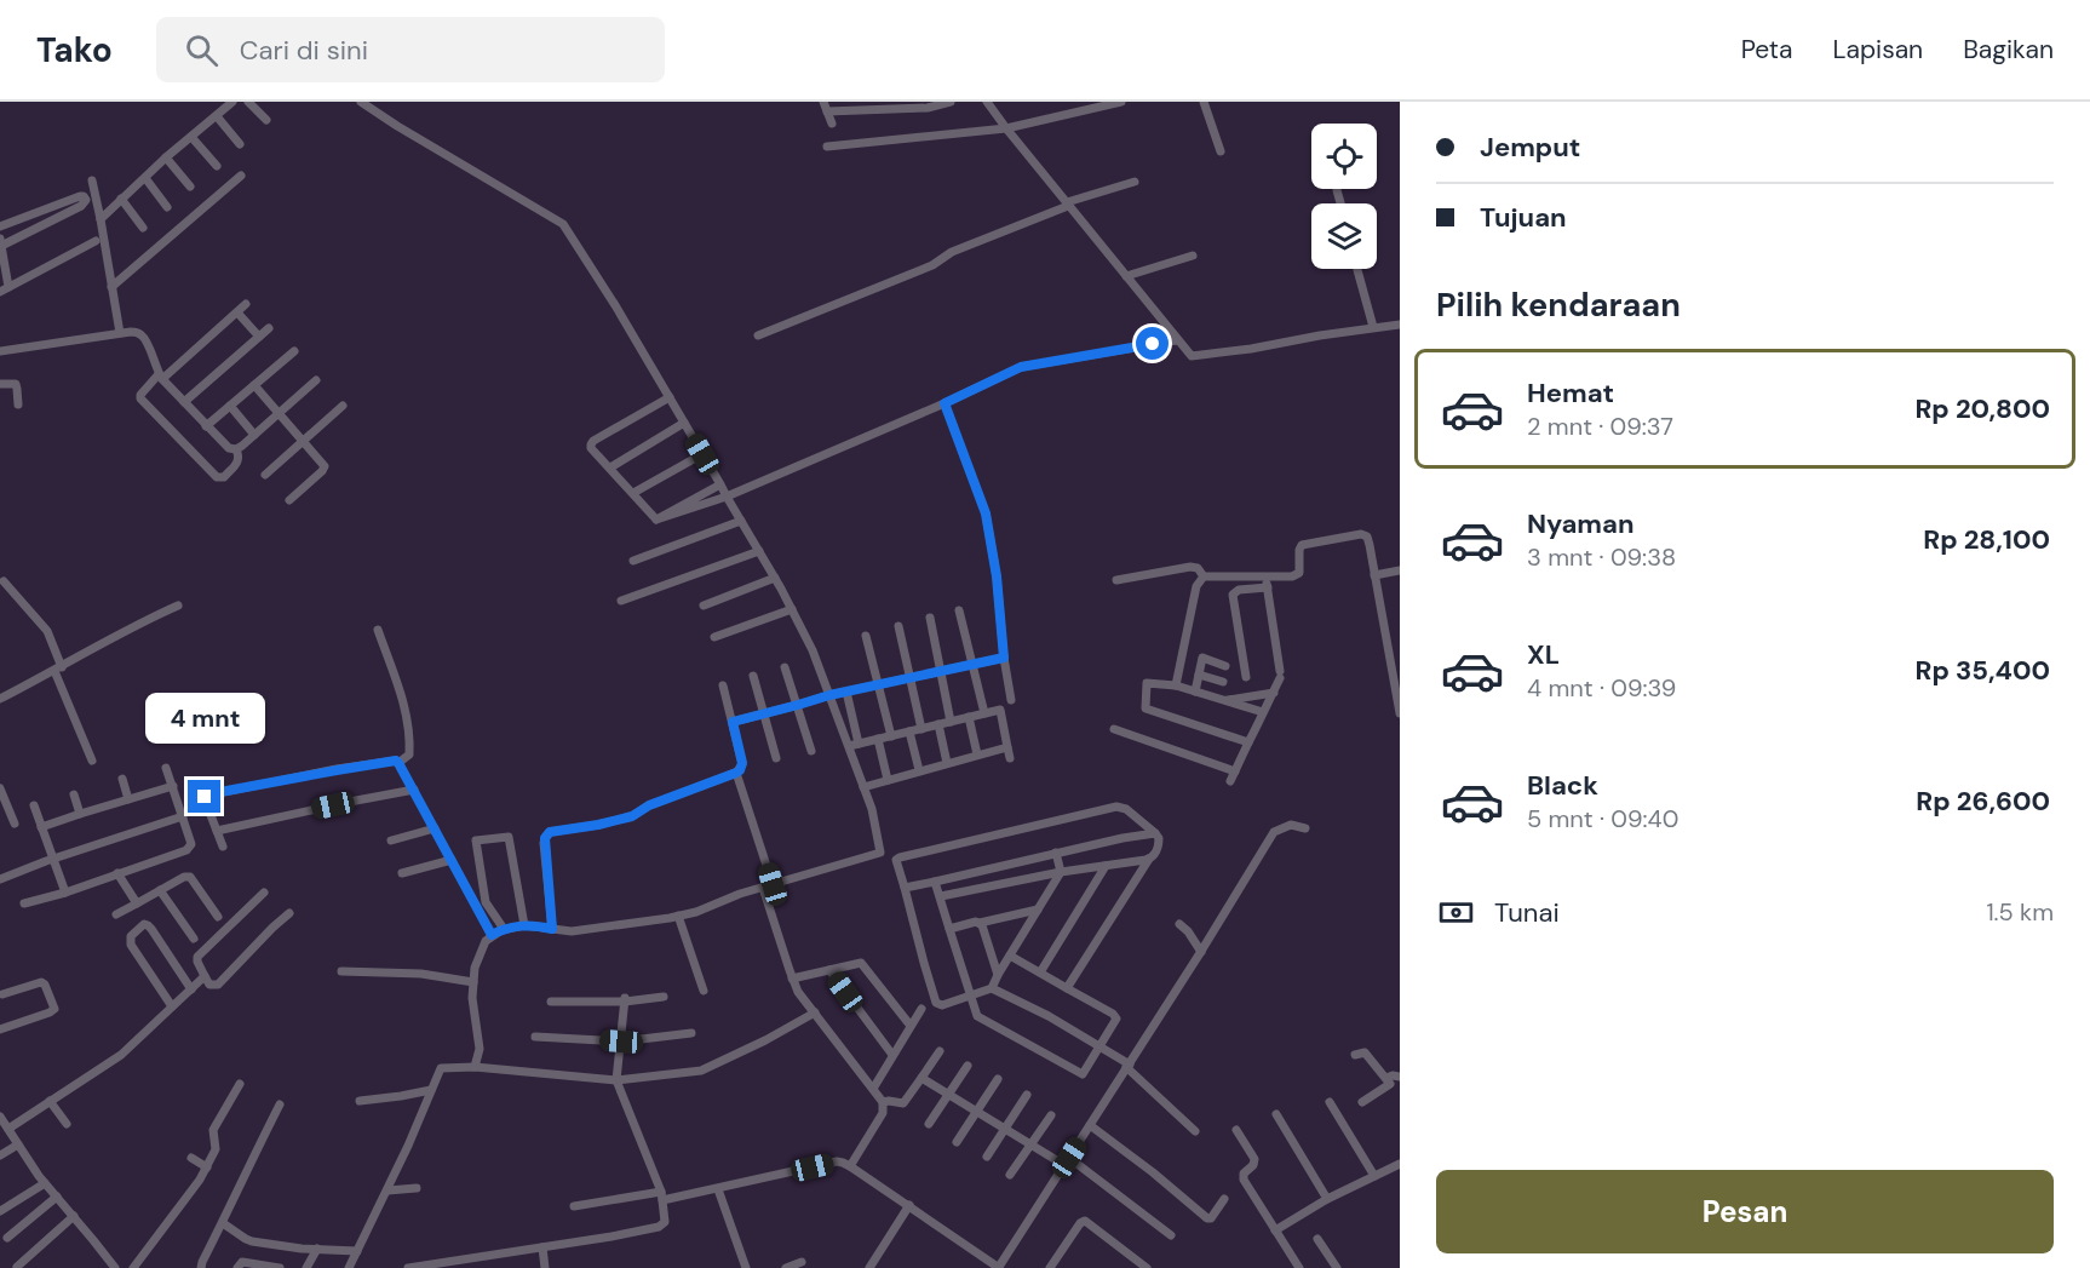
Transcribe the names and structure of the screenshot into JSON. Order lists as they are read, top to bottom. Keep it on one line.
{"page":{"header":"Tako","search":"Cari di sini","nav":["Peta","Lapisan","Bagikan"],"banner":["Jemput","Tujuan"],"heading":"Pilih kendaraan","list":[{"name":"Hemat","note":"2 mnt · 09:37","value":"Rp 20,800"},{"name":"Nyaman","note":"3 mnt · 09:38","value":"Rp 28,100"},{"name":"XL","note":"4 mnt · 09:39","value":"Rp 35,400"},{"name":"Black","note":"5 mnt · 09:40","value":"Rp 26,600"}],"bubble":"4 mnt","pay":["Tunai","1.5 km"],"buttons":"Pesan"}}
